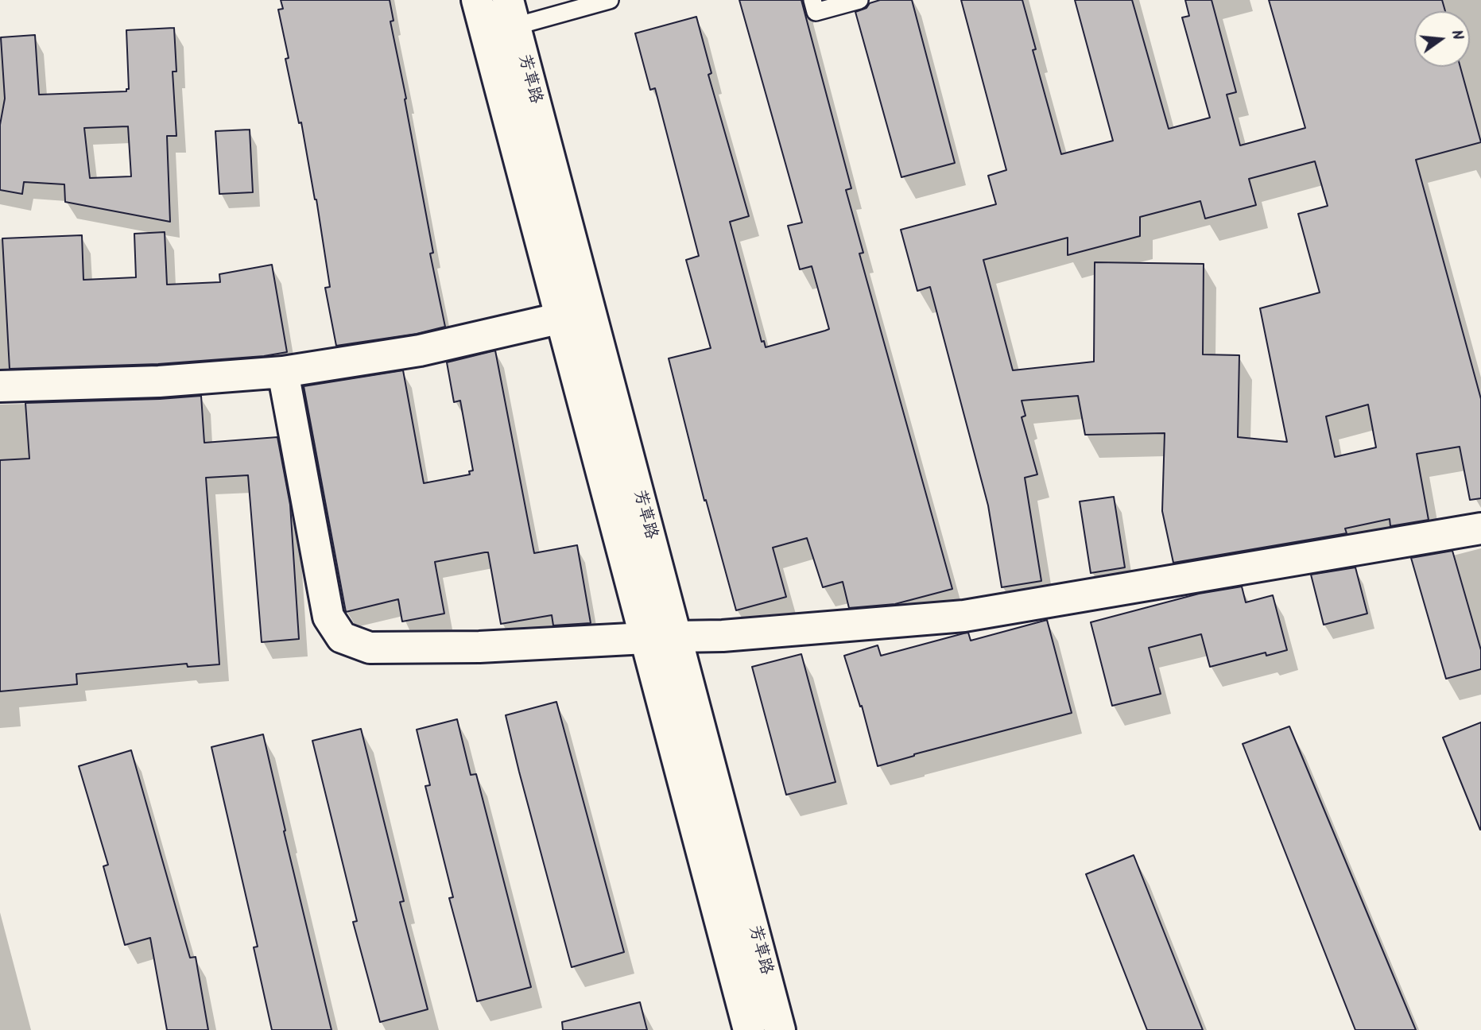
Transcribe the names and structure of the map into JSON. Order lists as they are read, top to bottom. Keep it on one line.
{"streets":{"street":["芳草路"]},"north":"right"}
